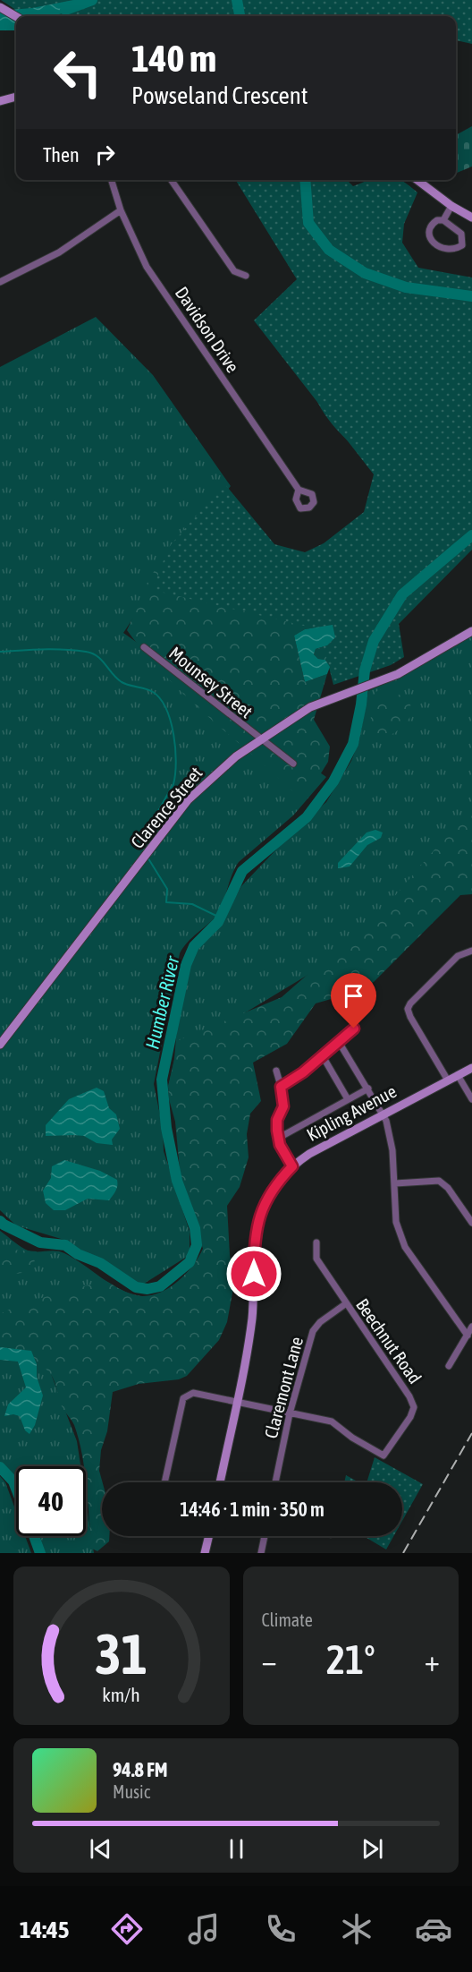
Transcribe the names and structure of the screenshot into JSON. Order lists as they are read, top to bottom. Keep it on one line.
{"streets":{"street":["Davidson Drive","Mounsey Street","Clarence Street","Kipling Avenue","Beechnut Road","Claremont Lane"]},"crossings":[["Mounsey Street","Clarence Street"],["Kipling Avenue","Beechnut Road"],["Beechnut Road","Claremont Lane"]],"water":["Humber River"],"page":{"turn":["140 m","Powseland Crescent"],"then":"Then","limit":"40","trip":"14:46 · 1 min · 350 m","tile":"Climate","heat":["−","21°","+"],"song":["94.8 FM","Music"],"tabs":"14:45","gauge":["31","km/h"]}}
